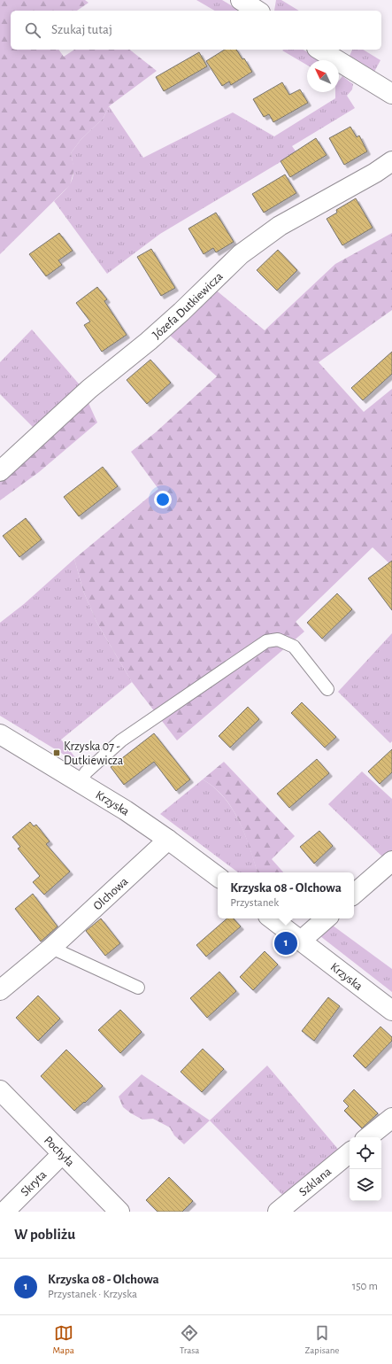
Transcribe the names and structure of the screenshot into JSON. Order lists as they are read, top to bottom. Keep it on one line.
{"streets":{"street":["Józefa Dutkiewicza","Krzyska","Olchowa","Pochyła","Szklana","Skryta"]},"crossings":[["Krzyska","Olchowa"],["Pochyła","Skryta"]],"places":{"transit":["Krzyska 07 - Dutkiewicza"]},"north":"top left","page":{"search":"Szukaj tutaj","popup":["Krzyska 08 - Olchowa","Przystanek"],"pins":"1","heading":"W pobliżu","list":[{"mark":"1","name":"Krzyska 08 - Olchowa","note":"Przystanek · Krzyska","value":"150 m"}],"nav":["Mapa","Trasa","Zapisane"]}}
